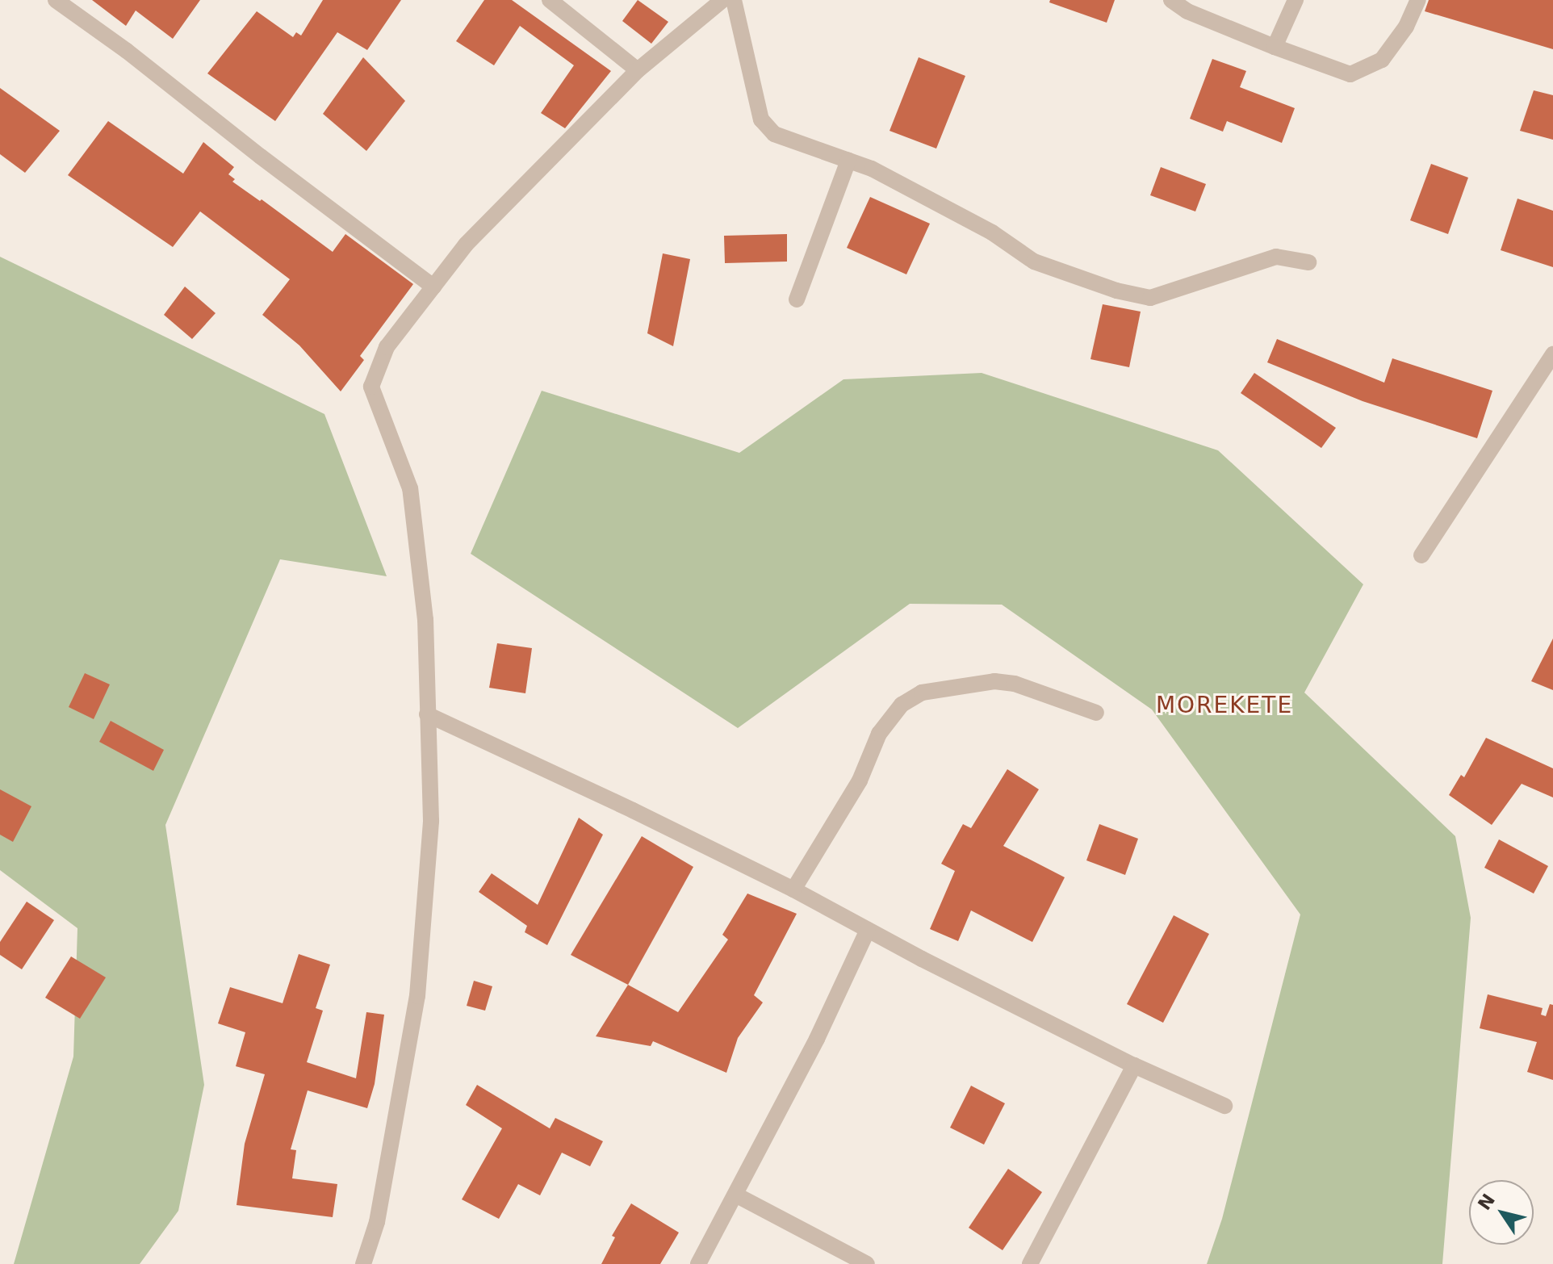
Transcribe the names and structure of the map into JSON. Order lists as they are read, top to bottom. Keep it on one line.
{"districts":["MOREKETE"],"north":"top left"}
